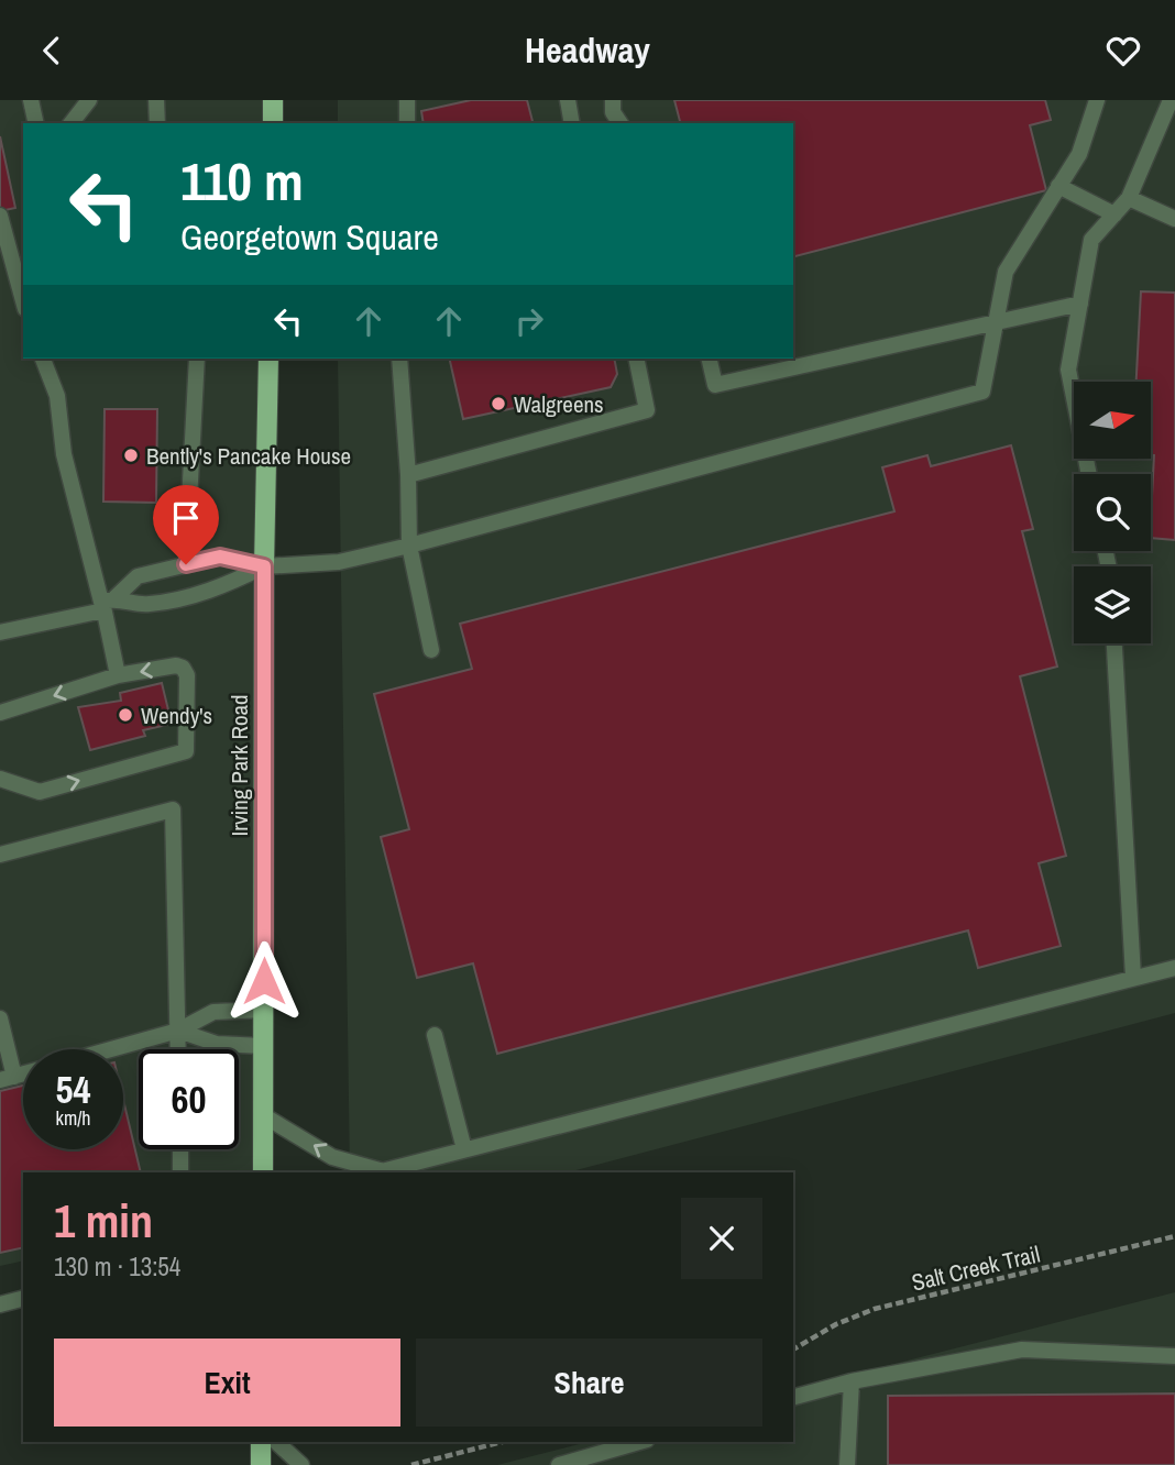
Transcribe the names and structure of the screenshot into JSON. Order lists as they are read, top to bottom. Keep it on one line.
{"streets":{"main road":["Irving Park Road"],"path":["Salt Creek Trail"]},"places":["Walgreens","Bently's Pancake House","Wendy's"],"north":"right","page":{"header":"Headway","turn":["110 m","Georgetown Square"],"speed":"54 km/h","limit":"60","heading":["1 min","130 m · 13:54"],"buttons":["Exit","Share"]}}
